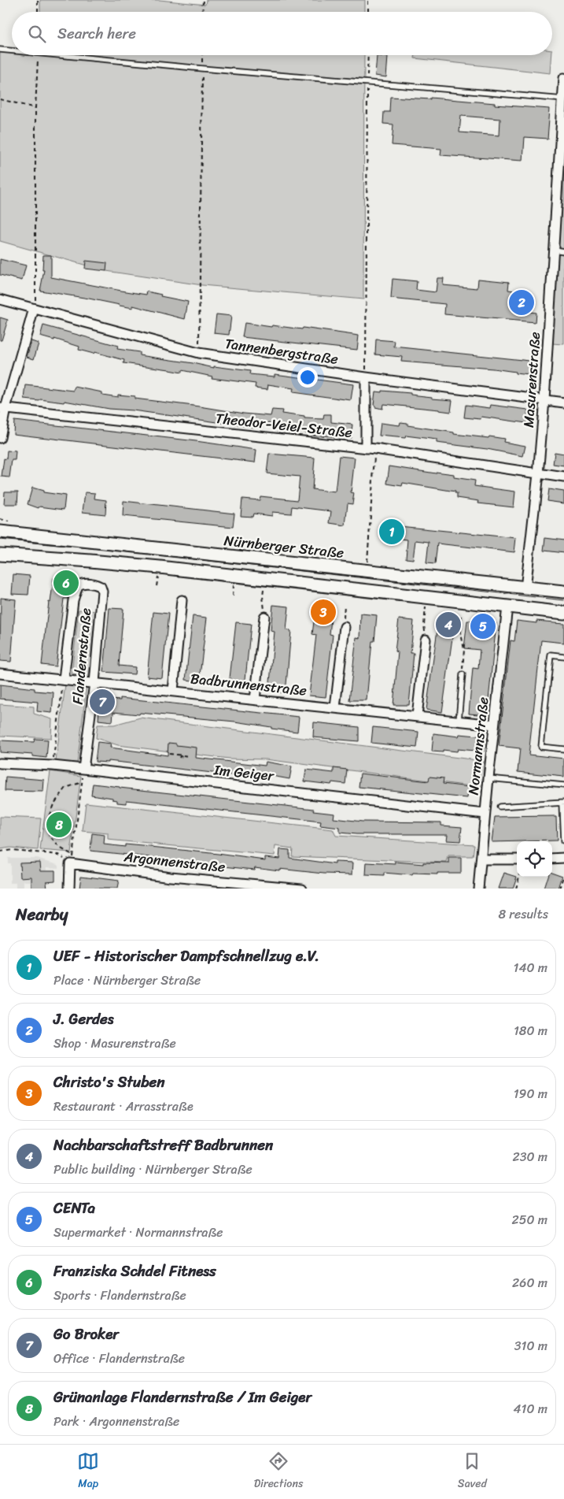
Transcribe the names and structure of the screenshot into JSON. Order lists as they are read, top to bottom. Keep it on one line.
{"streets":{"main road":["Nürnberger Straße"],"street":["Tannenbergstraße","Masurenstraße","Theodor-Veiel-Straße","Flandernstraße","Badbrunnenstraße","Normannstraße","Im Geiger","Argonnenstraße"]},"crossings":[["Tannenbergstraße","Masurenstraße"],["Masurenstraße","Theodor-Veiel-Straße"],["Masurenstraße","Nürnberger Straße"],["Flandernstraße","Badbrunnenstraße"],["Flandernstraße","Im Geiger"],["Badbrunnenstraße","Normannstraße"],["Normannstraße","Im Geiger"]],"page":{"search":"Search here","pins":["2","1","6","3","4","5","7","8"],"heading":["Nearby","8 results"],"list":[{"mark":"1","name":"UEF - Historischer Dampfschnellzug e.V.","note":"Place · Nürnberger Straße","value":"140 m"},{"mark":"2","name":"J. Gerdes","note":"Shop · Masurenstraße","value":"180 m"},{"mark":"3","name":"Christo's Stuben","note":"Restaurant · Arrasstraße","value":"190 m"},{"mark":"4","name":"Nachbarschaftstreff Badbrunnen","note":"Public building · Nürnberger Straße","value":"230 m"},{"mark":"5","name":"CENTa","note":"Supermarket · Normannstraße","value":"250 m"},{"mark":"6","name":"Franziska Schdel Fitness","note":"Sports · Flandernstraße","value":"260 m"},{"mark":"7","name":"Go Broker","note":"Office · Flandernstraße","value":"310 m"},{"mark":"8","name":"Grünanlage Flandernstraße / Im Geiger","note":"Park · Argonnenstraße","value":"410 m"}],"nav":["Map","Directions","Saved"]}}
